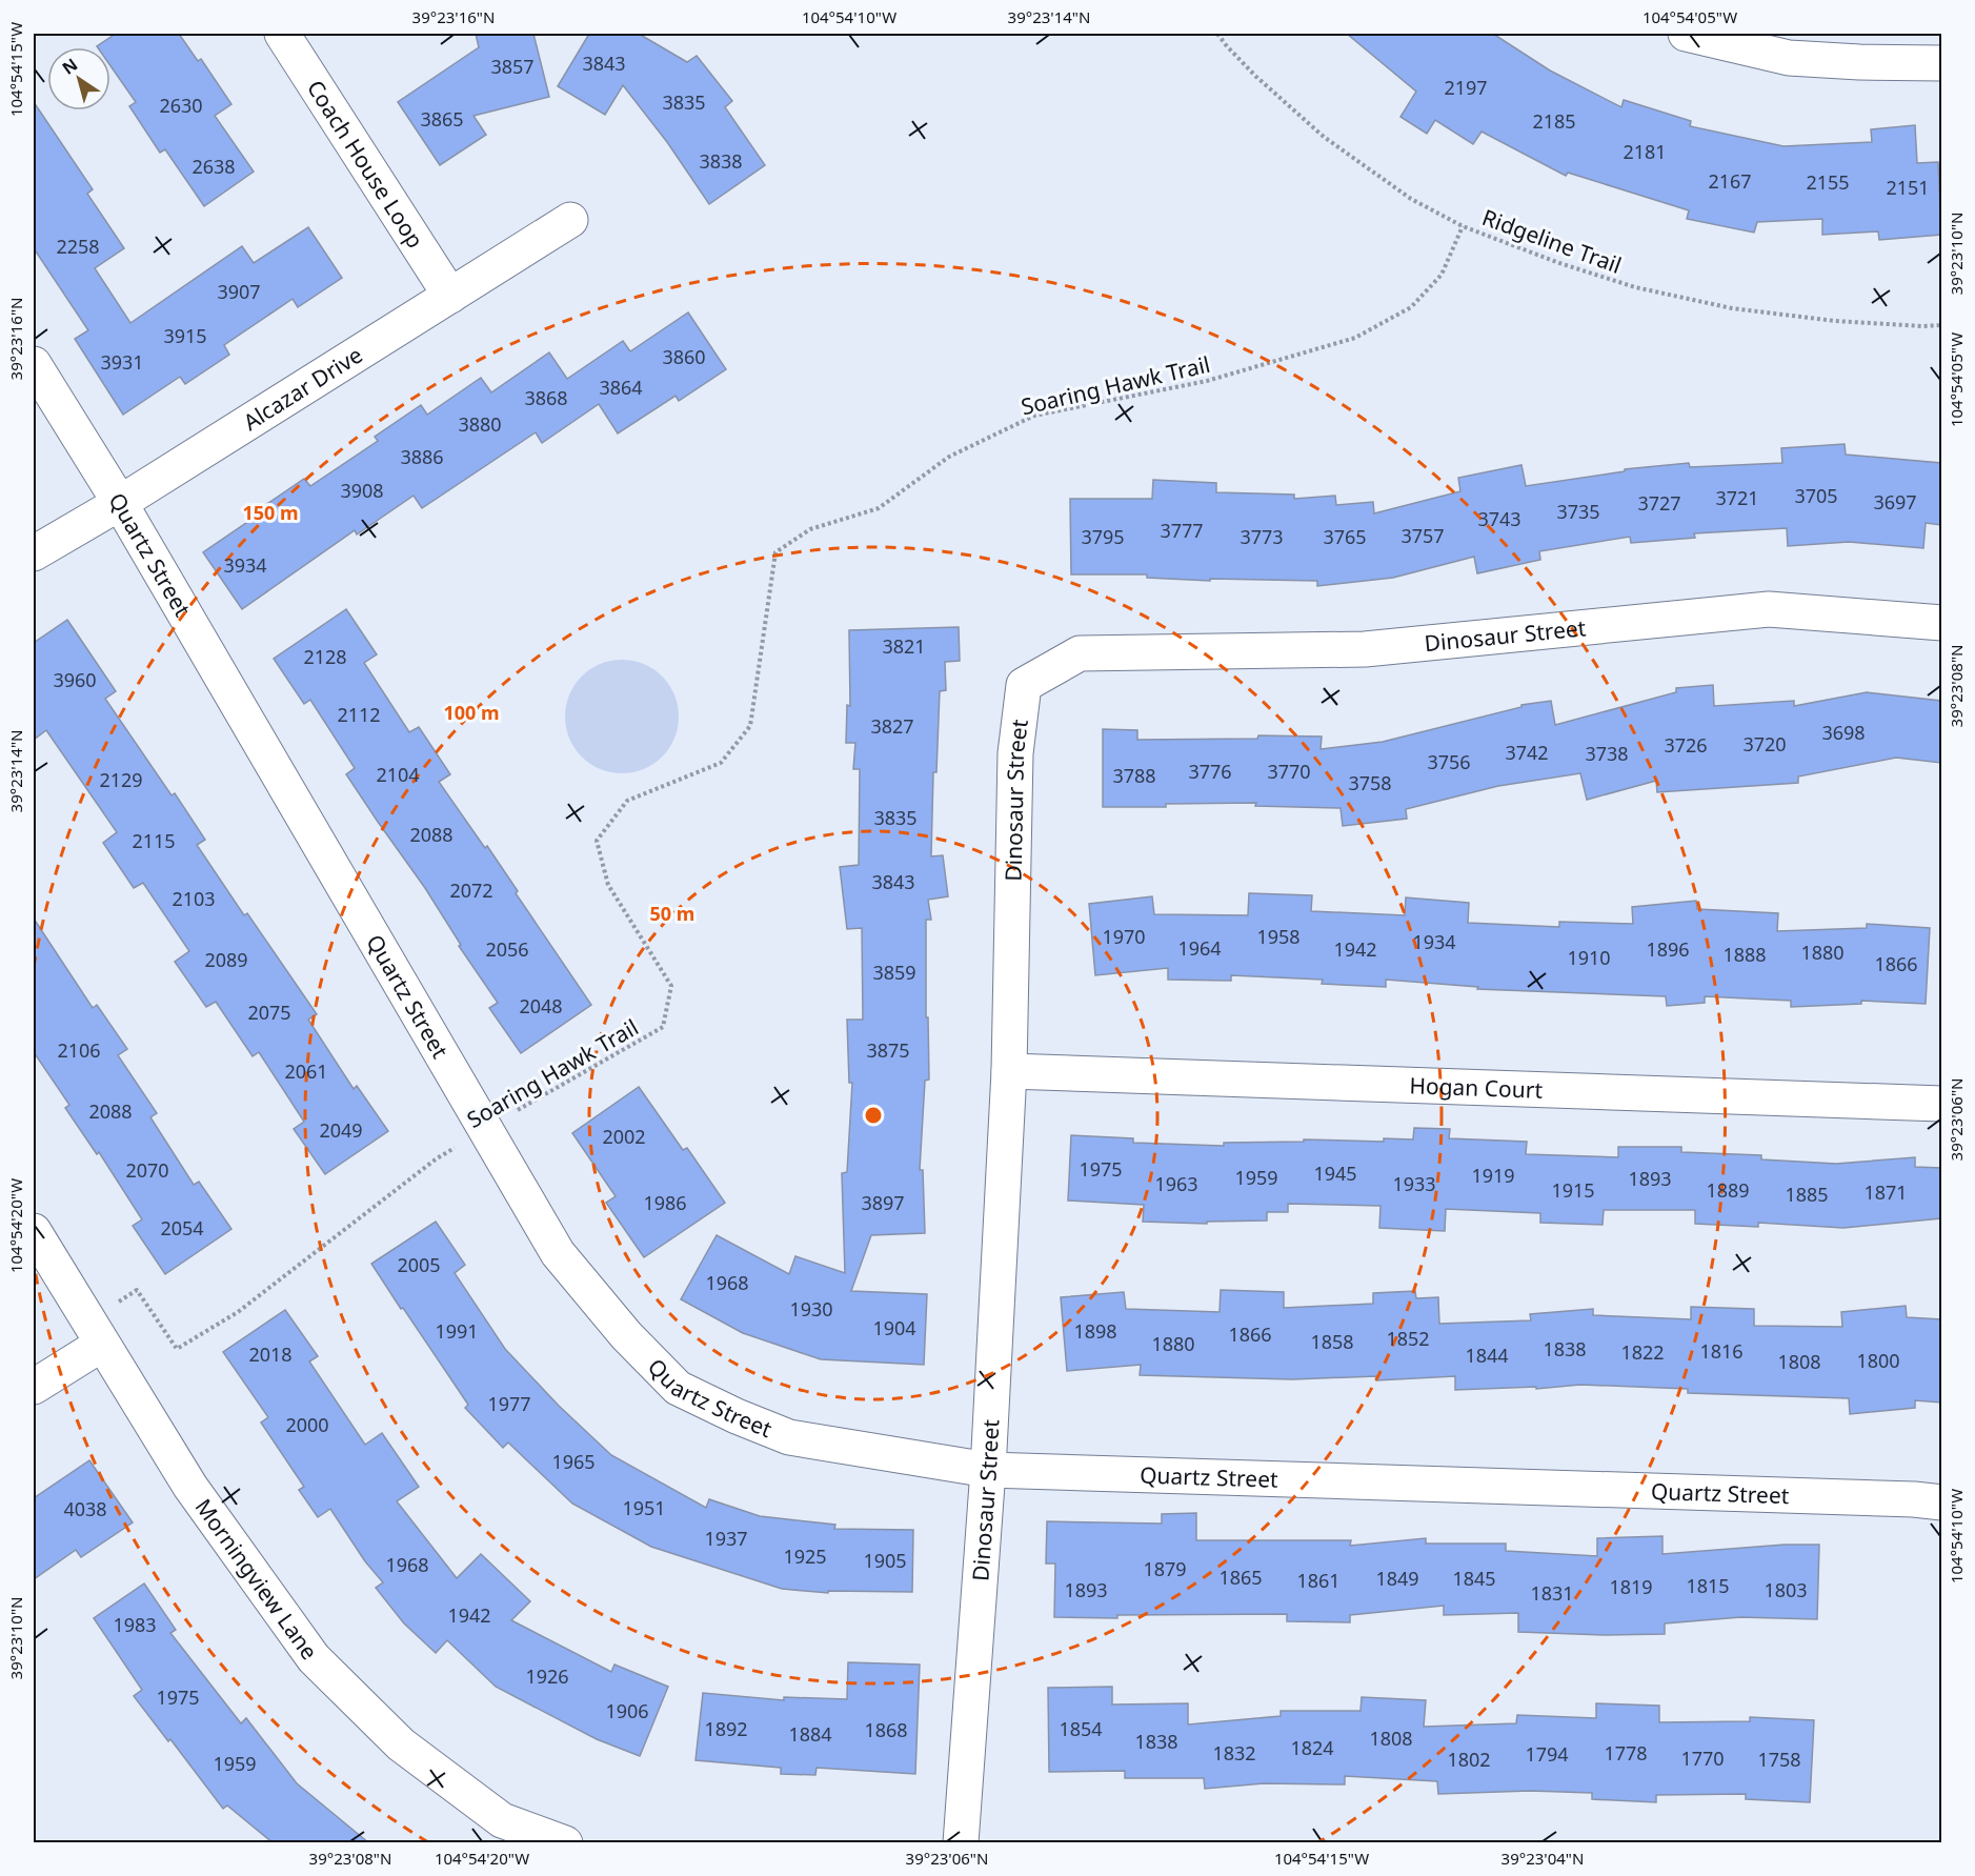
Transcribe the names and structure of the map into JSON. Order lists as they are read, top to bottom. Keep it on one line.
{"streets":{"street":["Coach House Loop","Alcazar Drive","Quartz Street","Dinosaur Street","Hogan Court","Morningview Lane"],"path":["Ridgeline Trail","Soaring Hawk Trail"]},"crossings":[["Coach House Loop","Alcazar Drive"],["Ridgeline Trail","Soaring Hawk Trail"],["Soaring Hawk Trail","Quartz Street"],["Soaring Hawk Trail","Morningview Lane"],["Alcazar Drive","Quartz Street"],["Quartz Street","Dinosaur Street"],["Dinosaur Street","Hogan Court"]],"house_numbers":["3843","3857","2197","3835","2630","3865","2185","2181","3838","2638","2167","2155","2151","2258","3907","3915","3860","3931","3864","3868","3880","3886","3908","3705","3721","3697","3727","3735","3743","3777","3757","3795","3773","3765","3934","3821","2128","3960","2112","3827","3698","3720","3726","3742","3738","3756","3776","3770","2104","3788","2129","3758","3835","2088","2115","3843","2072","2103","1970","1958","1934","1964","2056","1942","1896","1880","1888","1910","2089","1866","3859","2048","2075","2106","3875","2061","2088","2049","2002","1975","2070","1945","1919","1959","1893","1963","1933","1915","1889","1871","1885","1986","3897","2054","2005","1968","1930","1904","1991","1898","1866","1852","1858","1880","1838","1816","1822","2018","1844","1800","1808","1977","2000","1965","1951","4038","1937","1925","1905","1968","1879","1865","1849","1845","1861","1815","1819","1893","1803","1831","1942","1983","1926","1975","1906","1892","1854","1868","1884","1808","1838","1824","1832","1778","1794","1770","1802","1758","1959"],"north":"top left","coordinates":["39°23'16\"N","104°54'10\"W","39°23'14\"N","104°54'05\"W","104°54'15\"W","39°23'10\"N","39°23'08\"N","39°23'06\"N","104°54'20\"W","39°23'04\"N"],"rings":["150 m","100 m","50 m"]}
